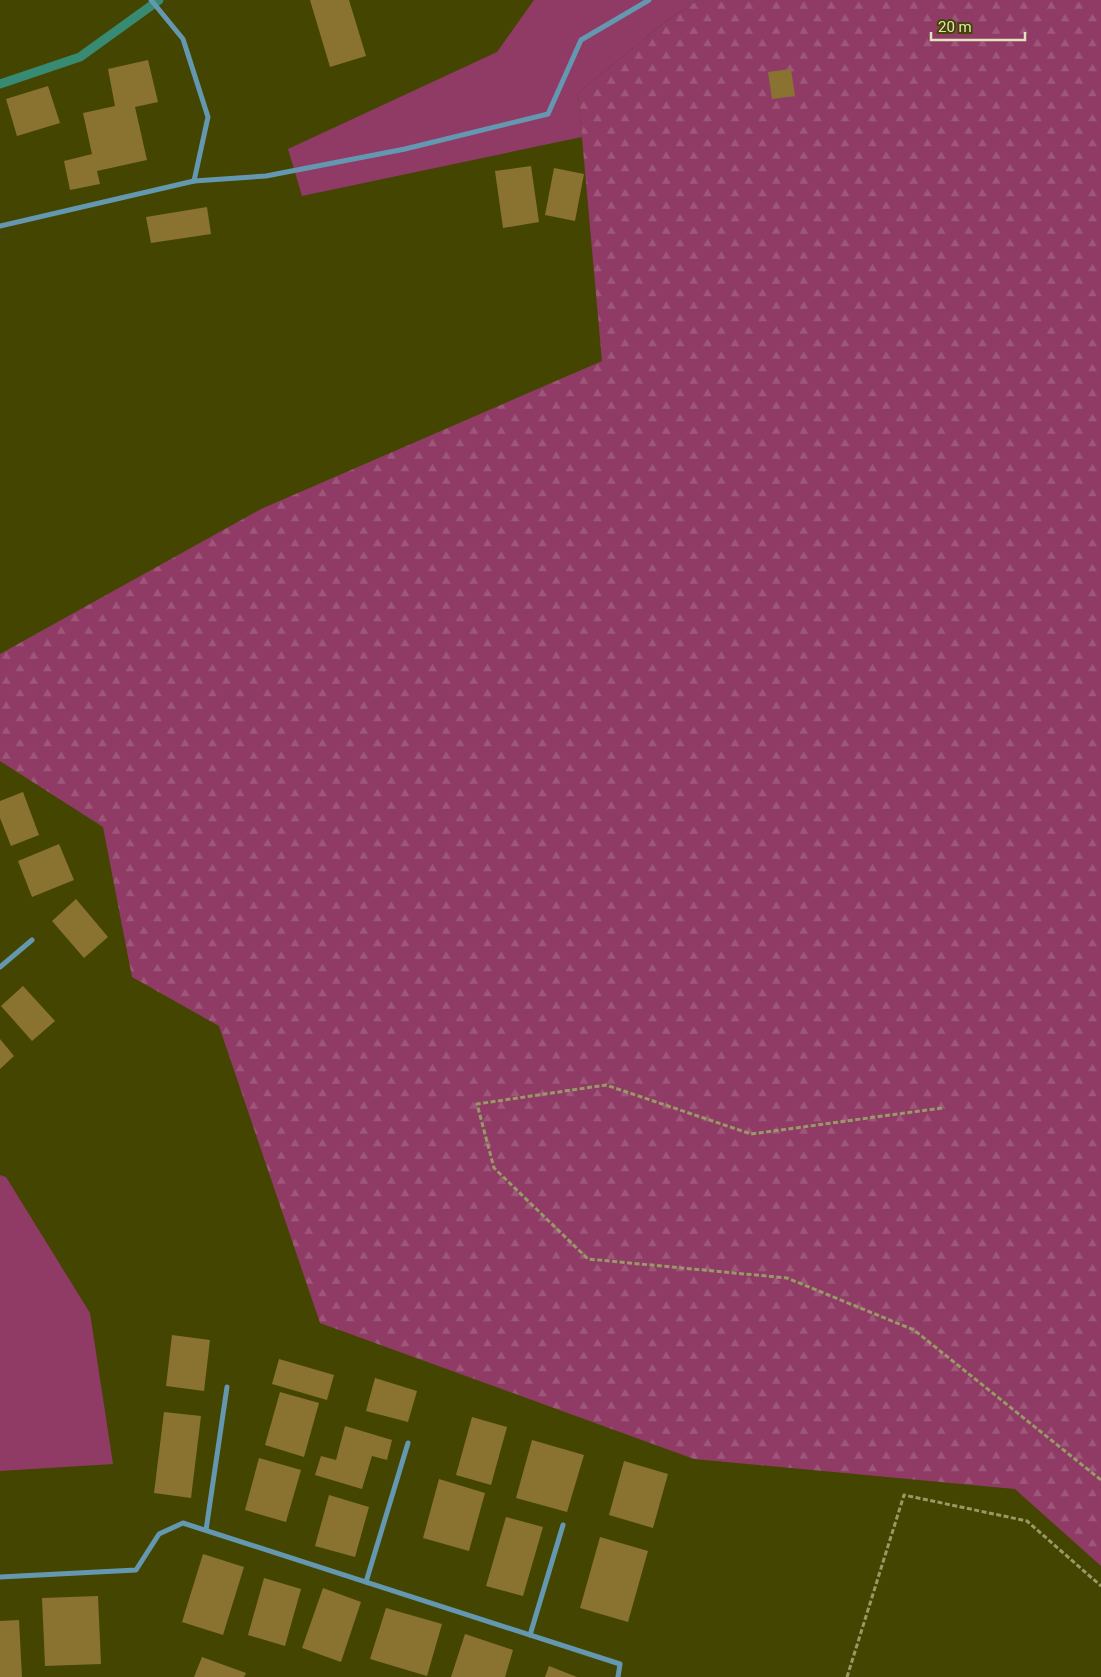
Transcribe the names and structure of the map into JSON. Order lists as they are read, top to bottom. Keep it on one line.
{"scale_bar":"20 m"}
